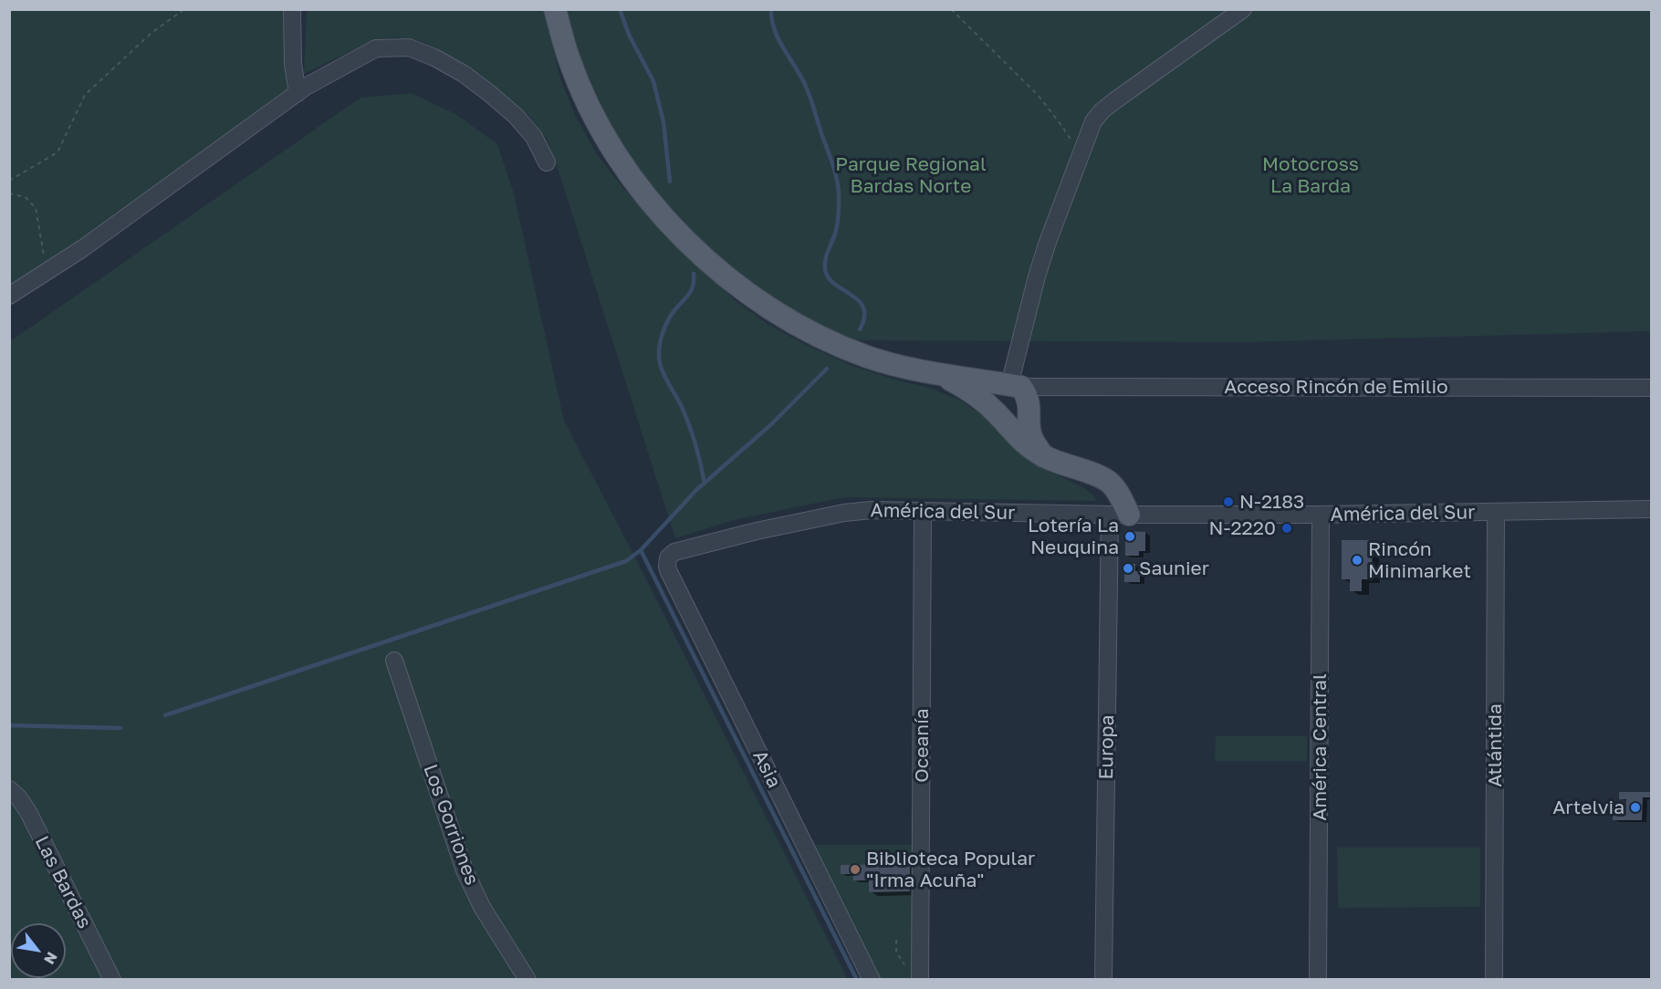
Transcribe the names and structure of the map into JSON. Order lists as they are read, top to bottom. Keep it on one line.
{"streets":{"main road":["Acceso Rincón de Emilio"],"street":["América del Sur","Oceanía","Atlántida","Europa","América Central","Asia","Los Gorriones","Las Bardas"]},"crossings":[["Acceso Rincón de Emilio","América del Sur"],["Acceso Rincón de Emilio","Europa"],["América del Sur","Oceanía"],["América del Sur","Atlántida"],["América del Sur","Europa"],["América del Sur","América Central"],["América del Sur","Asia"]],"parks":["Parque Regional Bardas Norte","Motocross La Barda"],"places":["N-2183","N-2220","Lotería La Neuquina","Rincón Minimarket","Saunier","Artelvia","Biblioteca Popular \"Irma Acuña\""],"north":"bottom right"}
